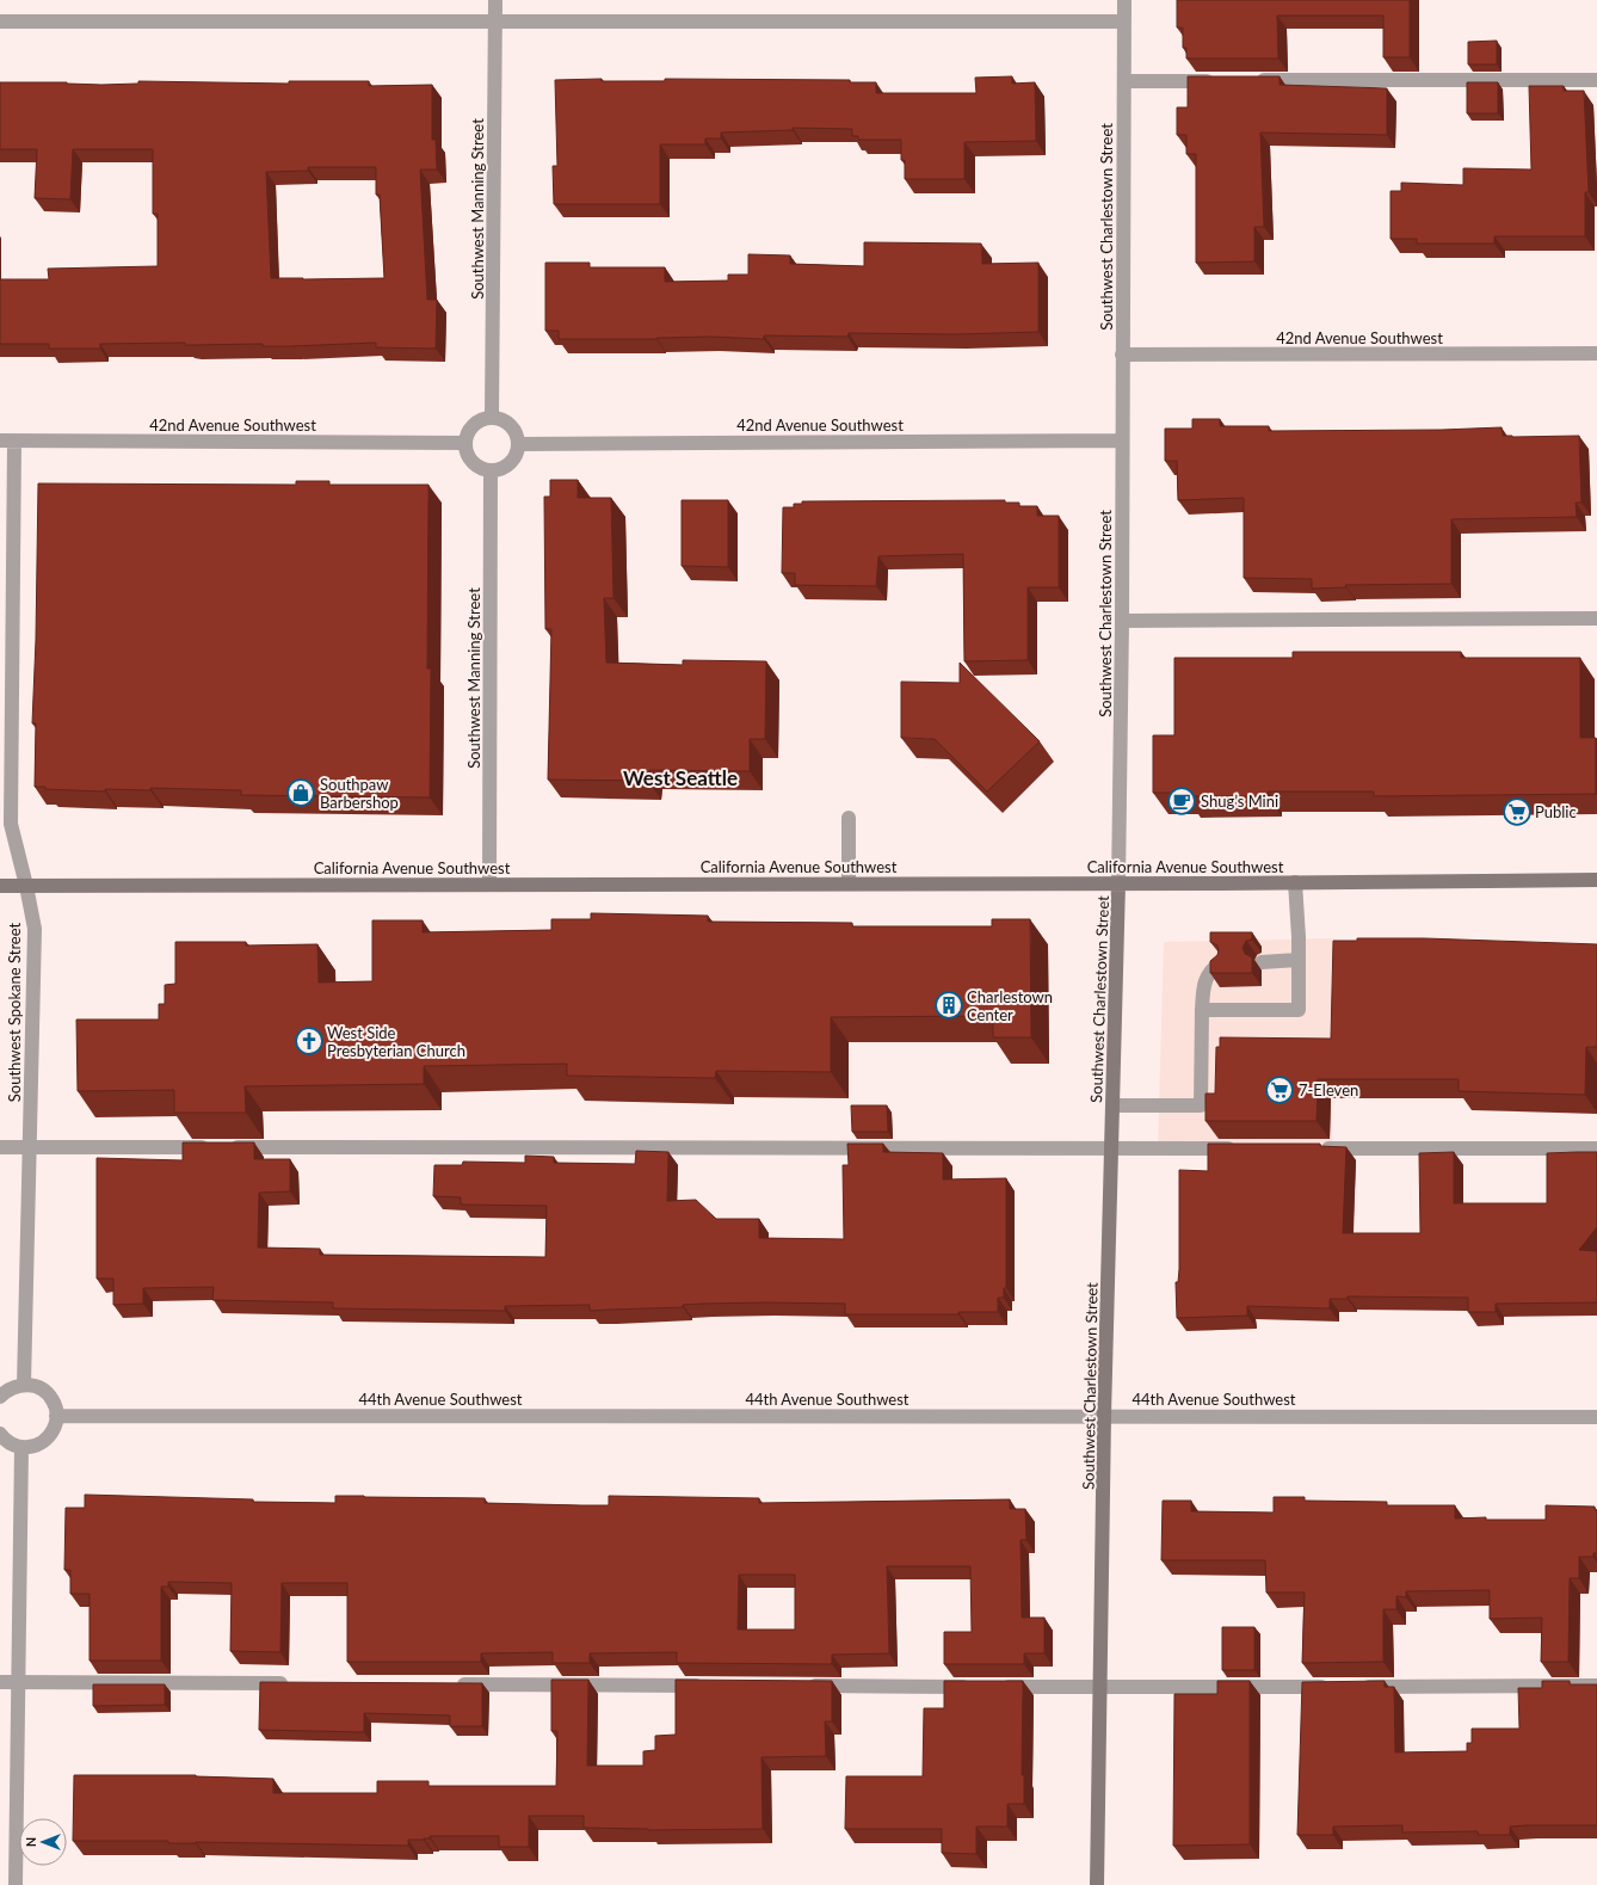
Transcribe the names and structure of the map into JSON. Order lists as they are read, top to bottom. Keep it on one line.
{"streets":{"main road":["Southwest Charlestown Street","California Avenue Southwest"],"street":["Southwest Manning Street","42nd Avenue Southwest","Southwest Spokane Street","44th Avenue Southwest"]},"crossings":[["Southwest Manning Street","42nd Avenue Southwest"],["Southwest Manning Street","California Avenue Southwest"],["Southwest Charlestown Street","42nd Avenue Southwest"],["Southwest Charlestown Street","California Avenue Southwest"],["Southwest Charlestown Street","44th Avenue Southwest"],["42nd Avenue Southwest","Southwest Spokane Street"],["California Avenue Southwest","Southwest Spokane Street"]],"districts":["West Seattle"],"places":{"shop":["Southpaw Barbershop"],"cafe":["Shug’s Mini"],"supermarket":["Public","7-Eleven"],"building":["Charlestown Center"],"church":["West Side Presbyterian Church"]},"north":"left"}
